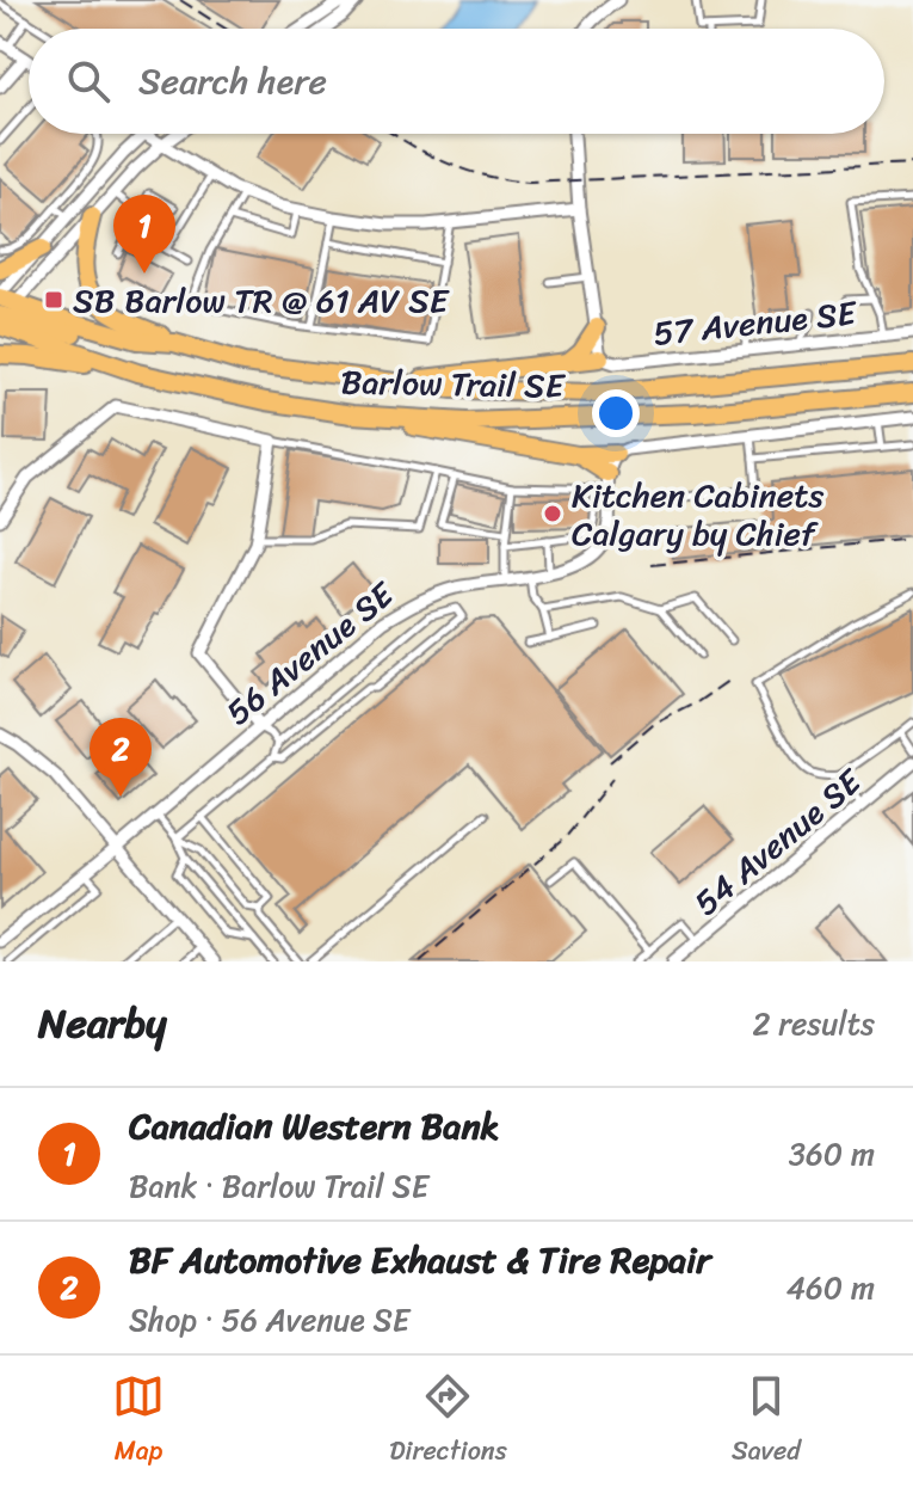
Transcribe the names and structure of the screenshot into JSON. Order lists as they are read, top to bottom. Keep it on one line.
{"streets":{"main road":["Barlow Trail SE"],"street":["57 Avenue SE","56 Avenue SE","54 Avenue SE"]},"places":{"transit":["SB Barlow TR @ 61 AV SE"],"other":["Kitchen Cabinets Calgary by Chief"]},"page":{"search":"Search here","pins":["1","2"],"heading":["Nearby","2 results"],"list":[{"mark":"1","name":"Canadian Western Bank","note":"Bank · Barlow Trail SE","value":"360 m"},{"mark":"2","name":"BF Automotive Exhaust & Tire Repair","note":"Shop · 56 Avenue SE","value":"460 m"}],"nav":["Map","Directions","Saved"]}}
